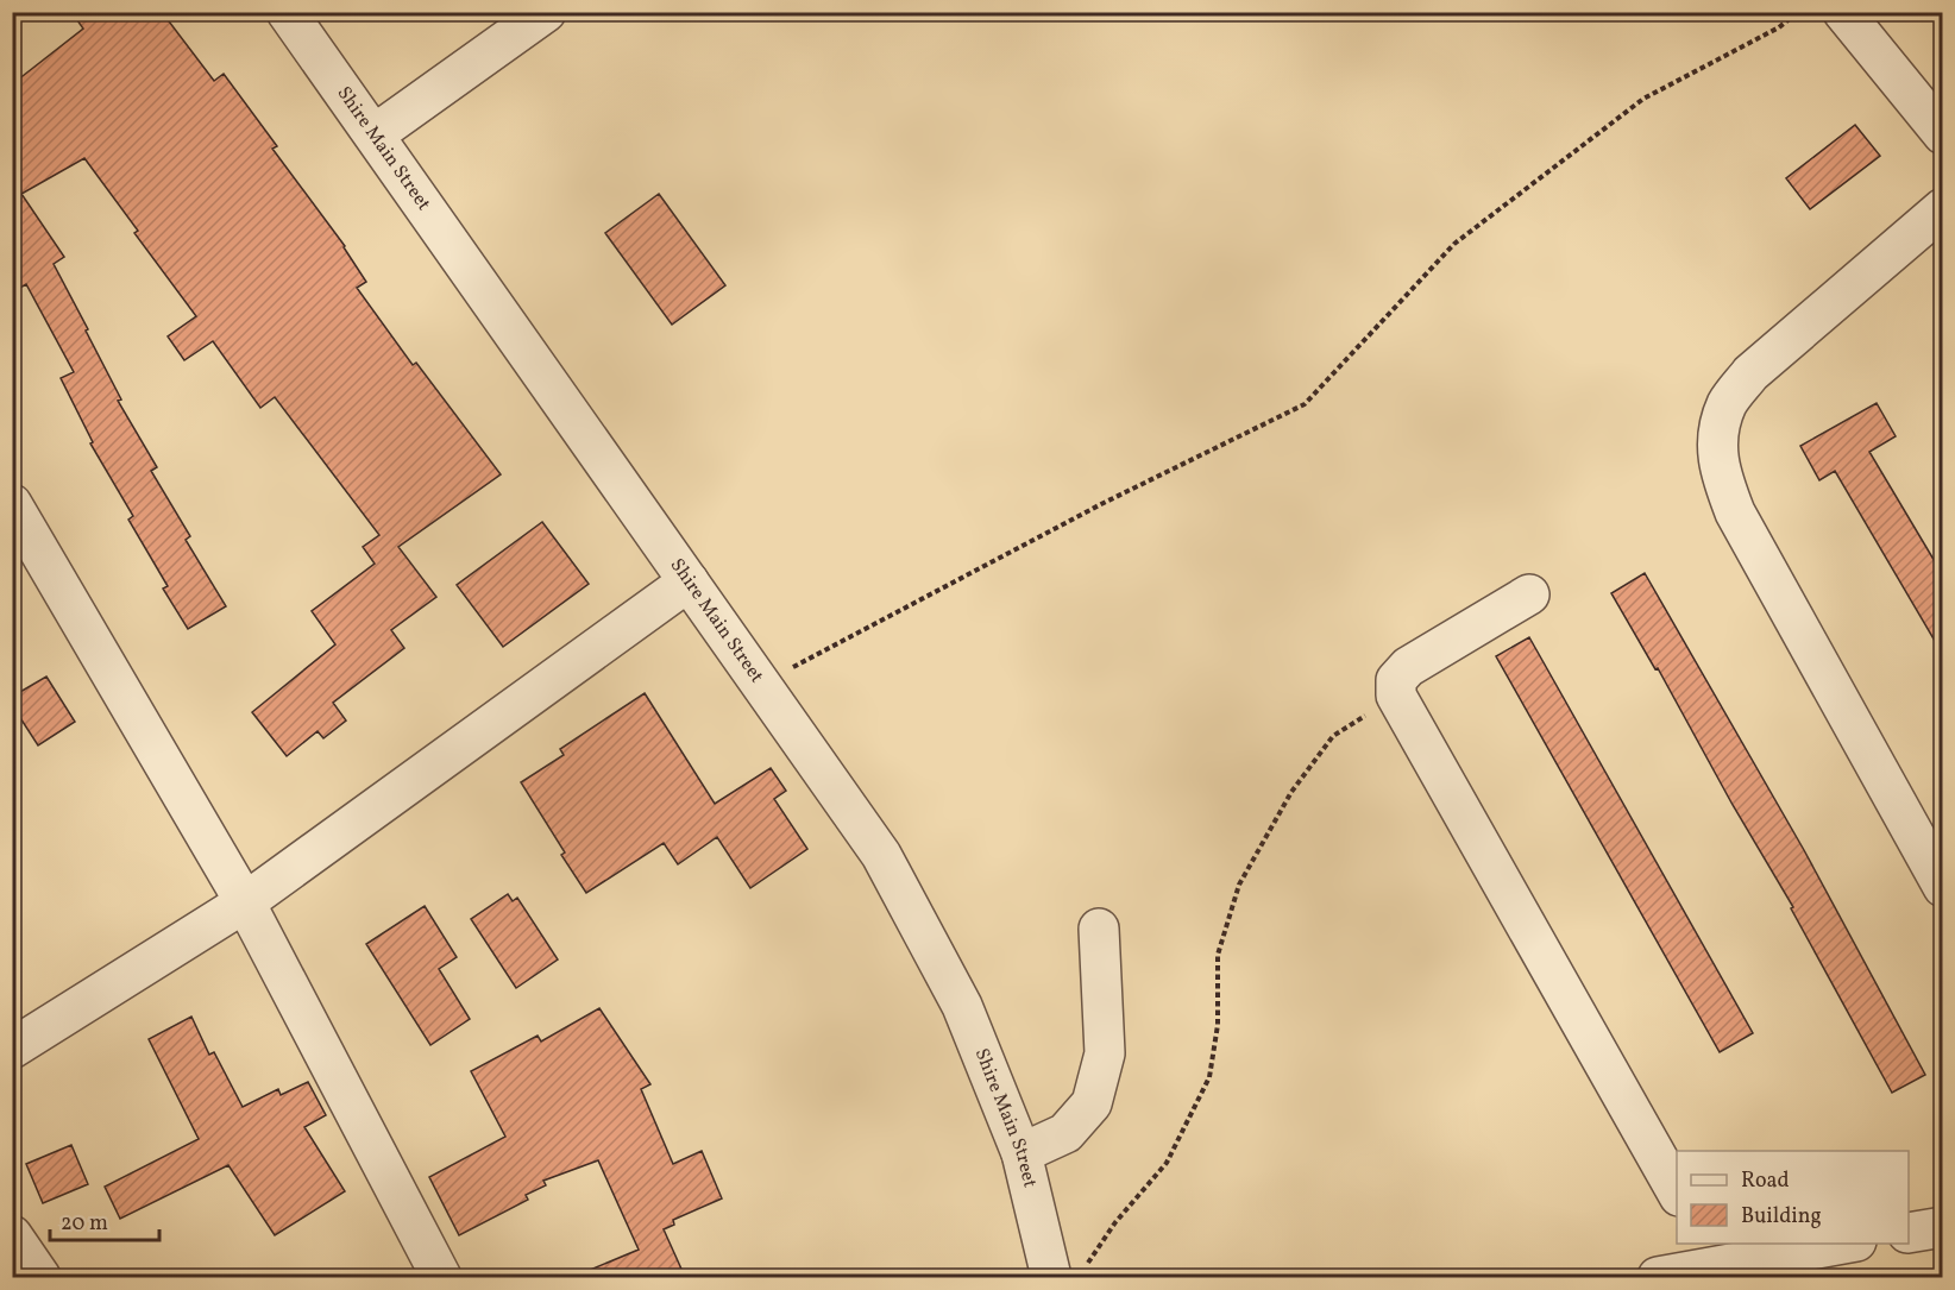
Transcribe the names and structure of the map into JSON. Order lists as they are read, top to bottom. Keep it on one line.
{"streets":{"street":["Shire Main Street"]},"legend":["Road","Building"],"scale_bar":"20 m"}
